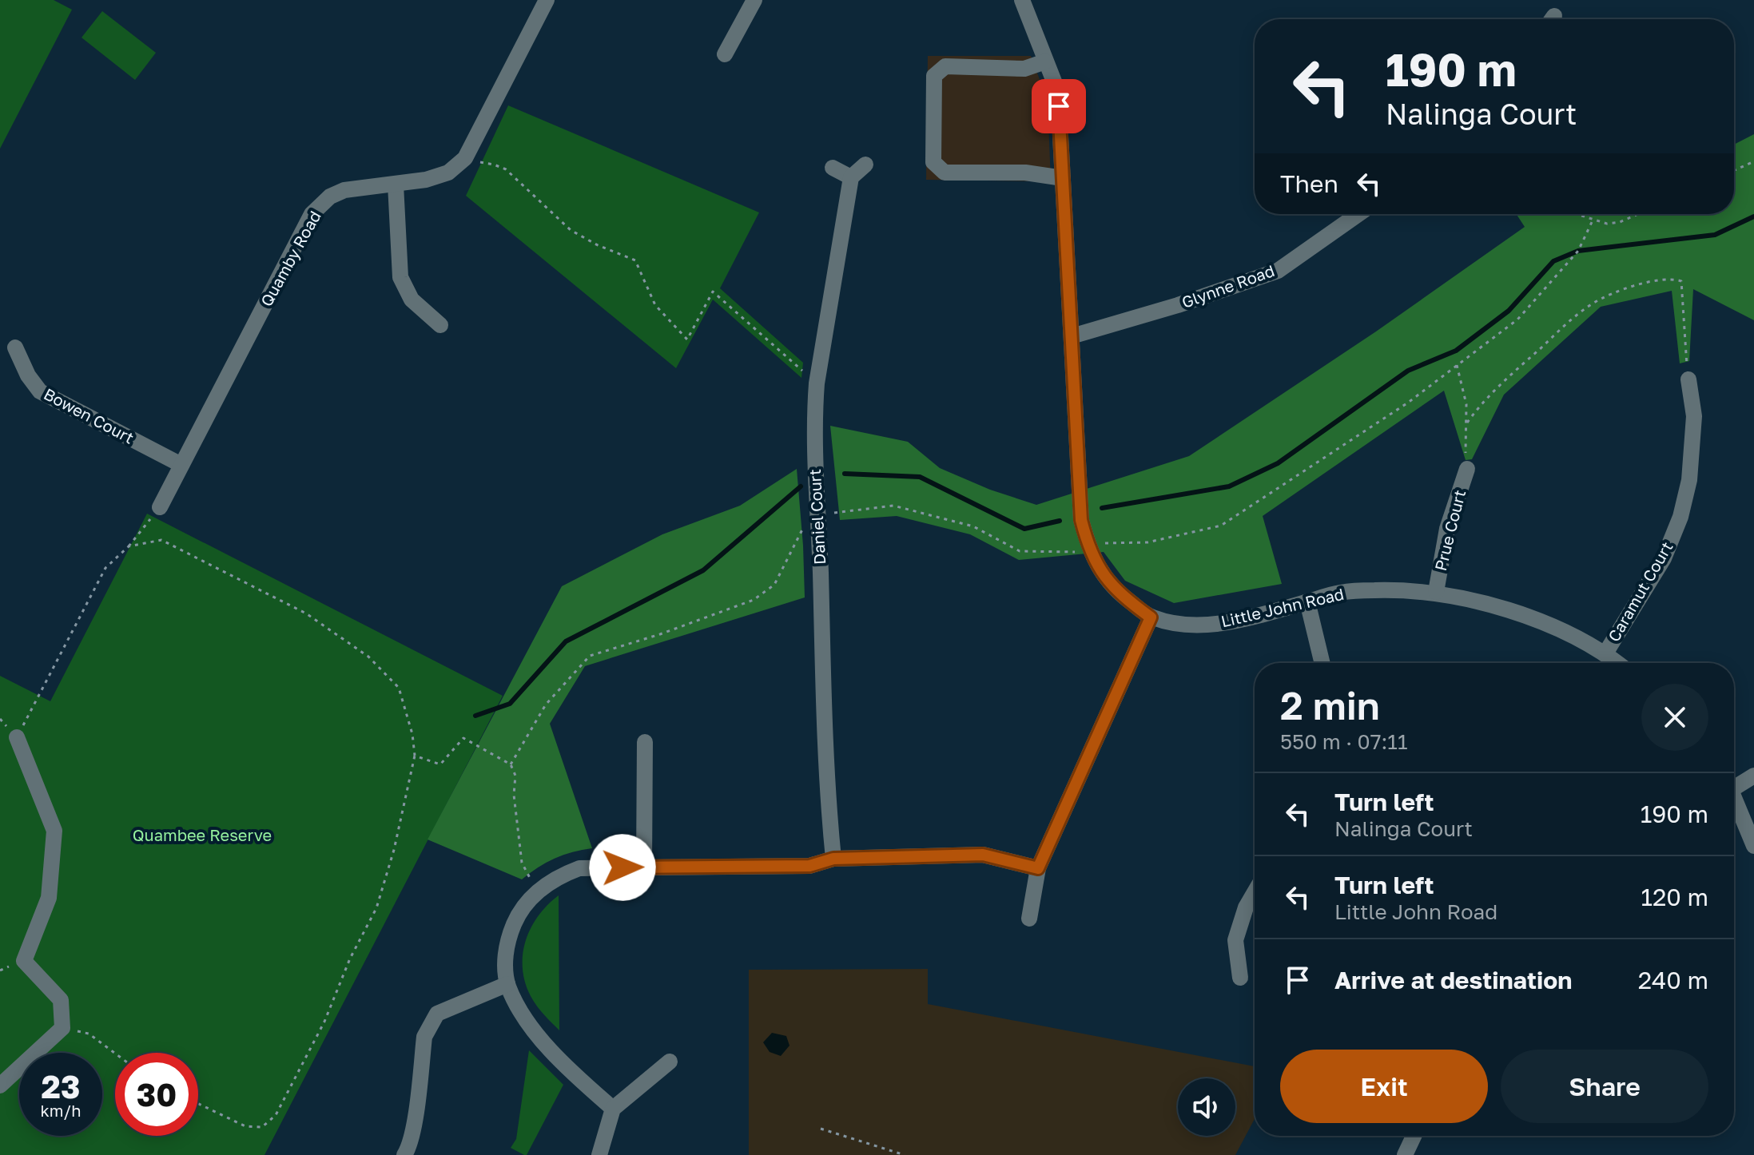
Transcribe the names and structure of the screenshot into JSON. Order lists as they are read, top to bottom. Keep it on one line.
{"streets":{"street":["Quamby Road","Glynne Road","Bowen Court","Daniel Court","Prue Court","Caramut Court","Little John Road"]},"crossings":[["Quamby Road","Bowen Court"],["Glynne Road","Little John Road"],["Prue Court","Little John Road"],["Caramut Court","Little John Road"]],"parks":["Quambee Reserve"],"page":{"turn":["190 m","Nalinga Court"],"then":"Then","heading":["2 min","550 m · 07:11"],"list":[{"name":"Turn left","note":"Nalinga Court","value":"190 m"},{"name":"Turn left","note":"Little John Road","value":"120 m"},{"name":"Arrive at destination","value":"240 m"}],"buttons":["Exit","Share"],"speed":"23 km/h","limit":"30"}}
